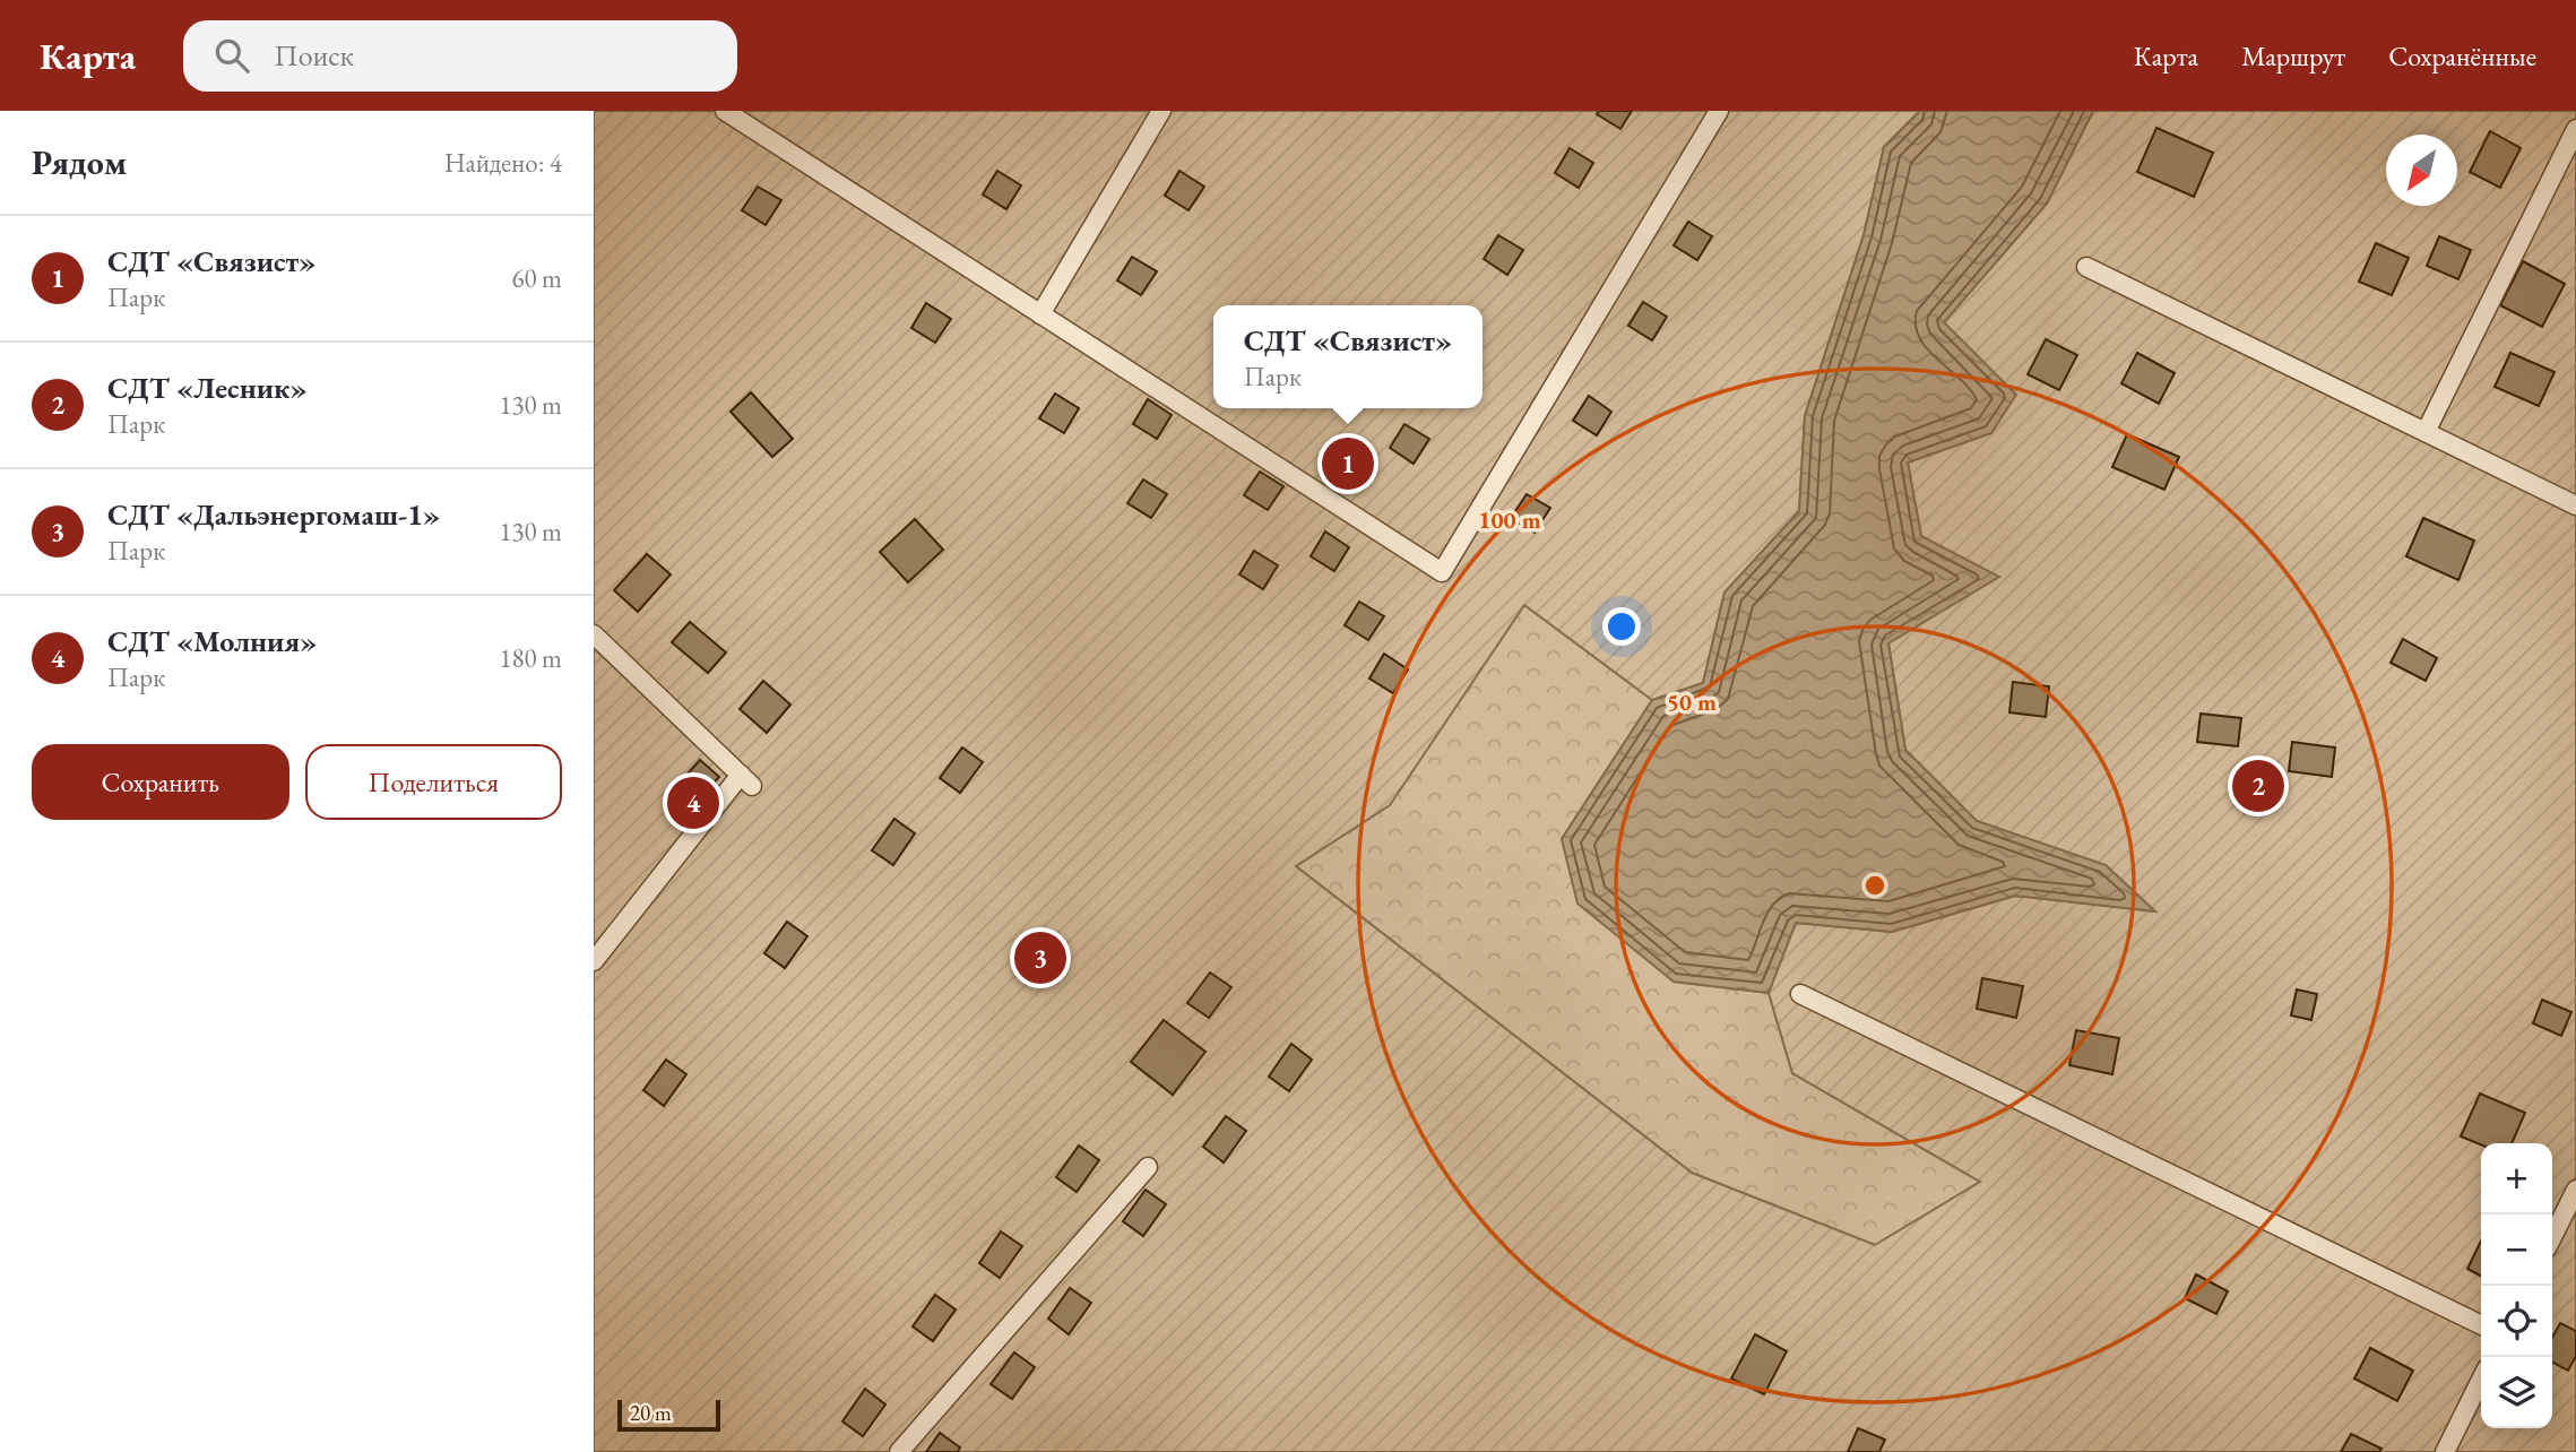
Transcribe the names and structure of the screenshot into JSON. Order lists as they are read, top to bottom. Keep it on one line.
{"scale_bar":"20 m","north":"bottom left","page":{"header":"Карта","search":"Поиск","nav":["Карта","Маршрут","Сохранённые"],"heading":["Рядом","Найдено: 4"],"list":[{"mark":"1","name":"СДТ «Связист»","note":"Парк","value":"60 m"},{"mark":"2","name":"СДТ «Лесник»","note":"Парк","value":"130 m"},{"mark":"3","name":"СДТ «Дальэнергомаш-1»","note":"Парк","value":"130 m"},{"mark":"4","name":"СДТ «Молния»","note":"Парк","value":"180 m"}],"popup":["СДТ «Связист»","Парк"],"pins":["1","2","4","3"],"buttons":["Сохранить","Поделиться"],"map_buttons":["+","−"],"scale":"20 m"},"rings":["100 m","50 m"]}
